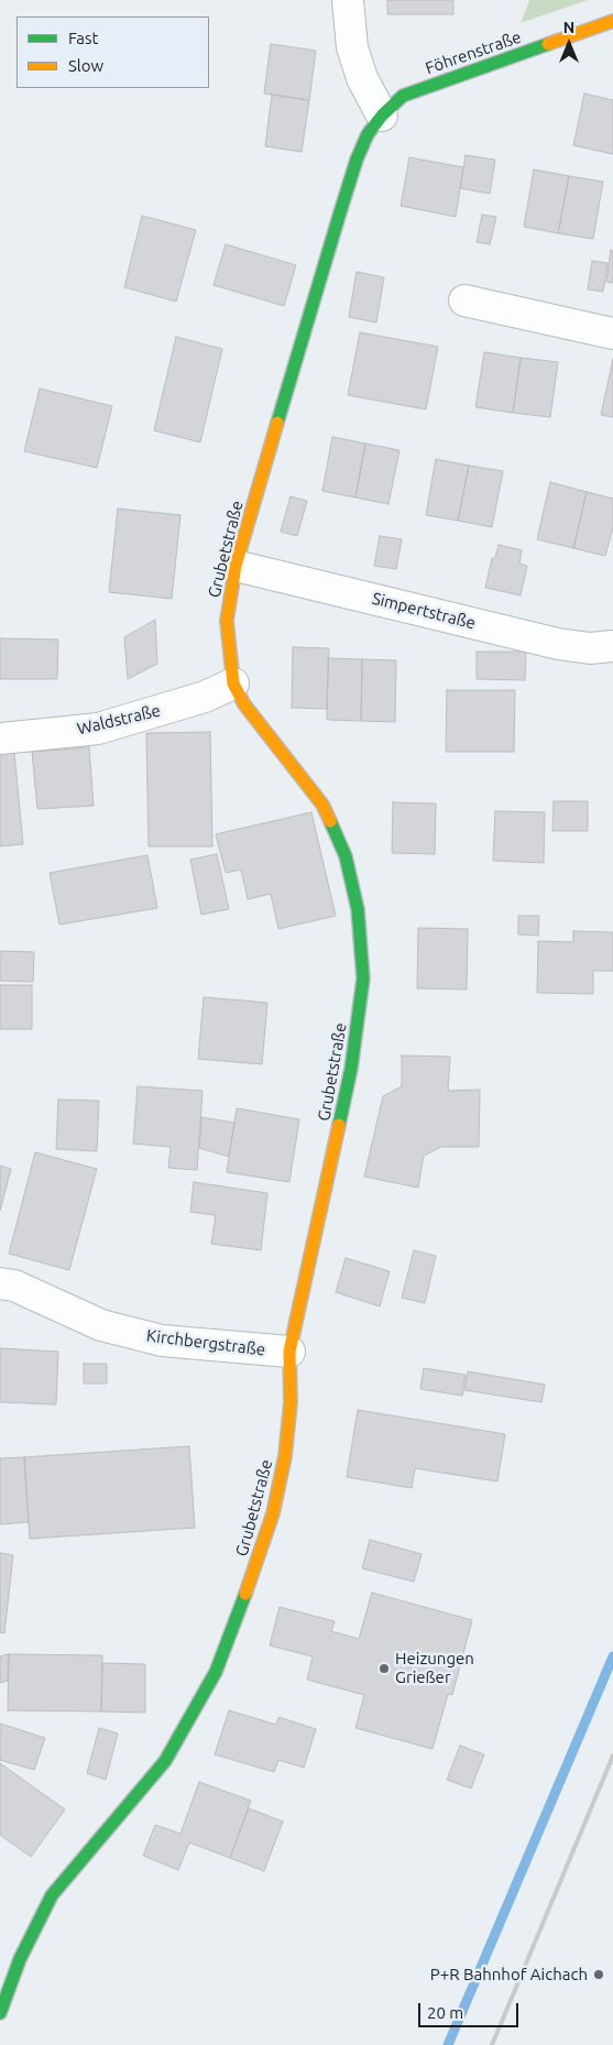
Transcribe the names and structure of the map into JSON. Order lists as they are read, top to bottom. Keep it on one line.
{"streets":{"street":["Föhrenstraße","Grubetstraße","Simpertstraße","Waldstraße","Kirchbergstraße"]},"crossings":[["Föhrenstraße","Grubetstraße"],["Grubetstraße","Simpertstraße"],["Grubetstraße","Waldstraße"],["Grubetstraße","Kirchbergstraße"]],"places":["Heizungen Grießer","P+R Bahnhof Aichach"],"legend":["Fast","Slow"],"scale_bar":"20 m","north":"top"}
